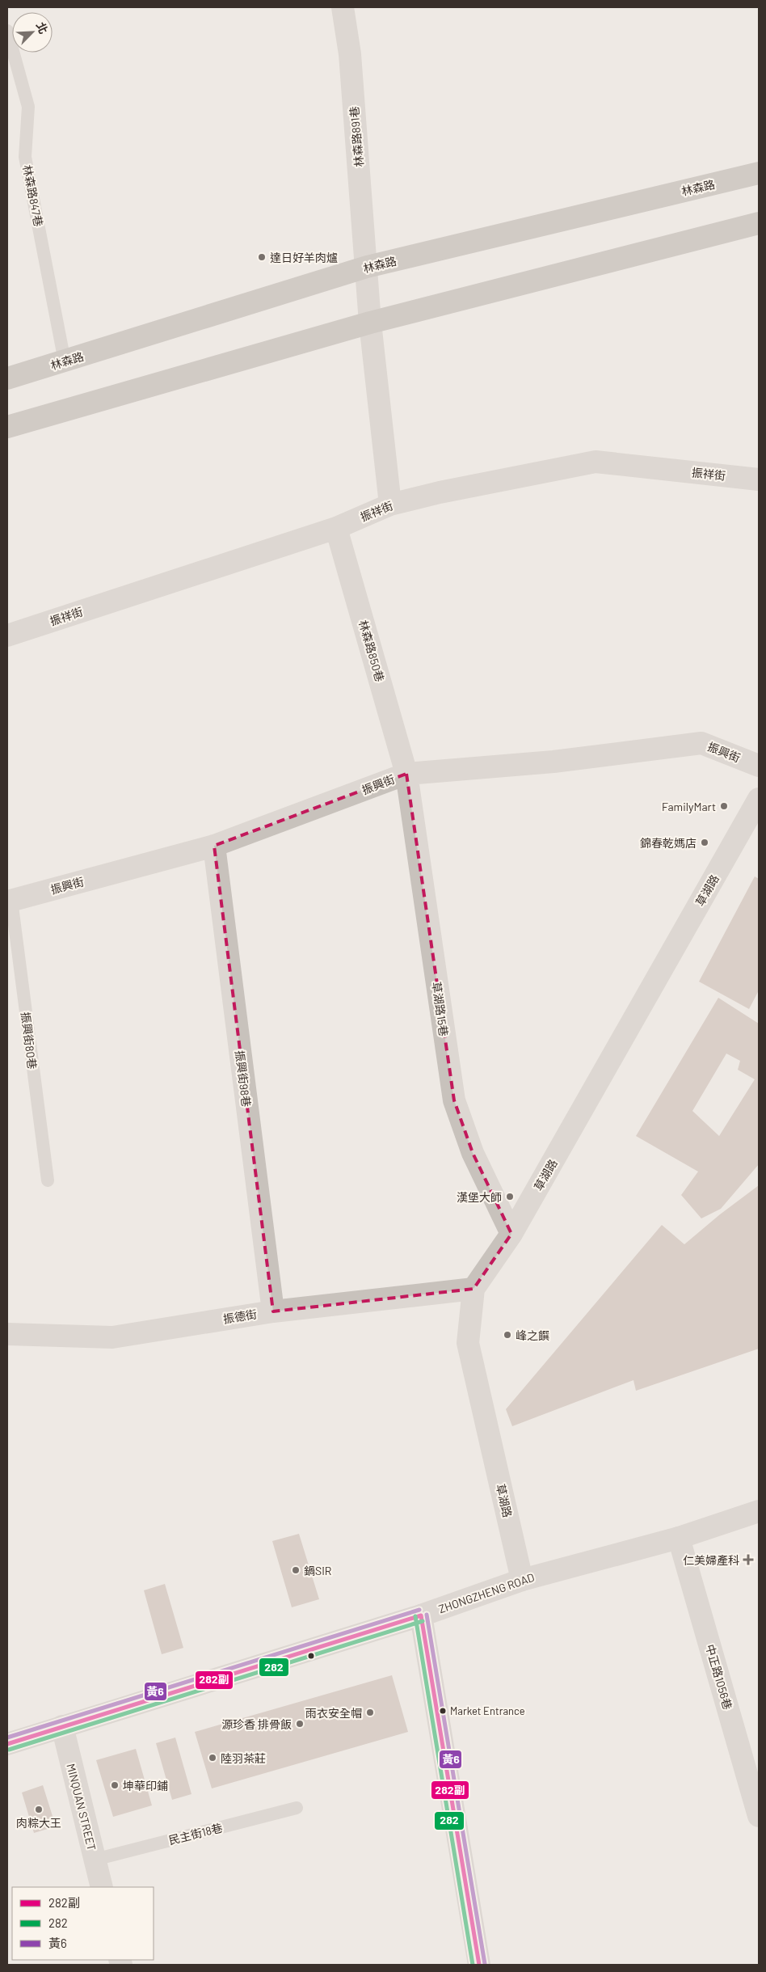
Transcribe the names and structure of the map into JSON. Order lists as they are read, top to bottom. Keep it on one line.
{"streets":{"main road":["林森路"],"street":["林森路891巷","振祥街","林森路850巷","振興街","草湖路","草湖路15巷","振興街98巷","振德街","ZHONGZHENG ROAD","中正路1056巷","MINQUAN STREET"],"lane":["林森路847巷","振興街80巷","民主街18巷"]},"crossings":[["林森路891巷","林森路"],["林森路","林森路847巷"],["振祥街","林森路850巷"],["林森路850巷","振興街"],["林森路850巷","草湖路15巷"],["振興街","草湖路15巷"],["振興街","振興街80巷"],["振興街","振興街98巷"],["草湖路","草湖路15巷"],["草湖路","振德街"],["草湖路","ZHONGZHENG ROAD"],["振興街98巷","振德街"],["ZHONGZHENG ROAD","中正路1056巷"],["ZHONGZHENG ROAD","MINQUAN STREET"],["MINQUAN STREET","民主街18巷"]],"places":{"other":["達日好羊肉爐","FamilyMart","錦春乾媽店","漢堡大師","峰之饌","鍋SIR","Market Entrance","雨衣安全帽","源珍香 排骨飯","陸羽茶莊","坤華印鋪","肉粽大王"],"health":["仁美婦產科"]},"lines":["transit line 黃6","transit line 282副","transit line 282"],"legend":["282副","282","黃6"],"north":"top right"}
